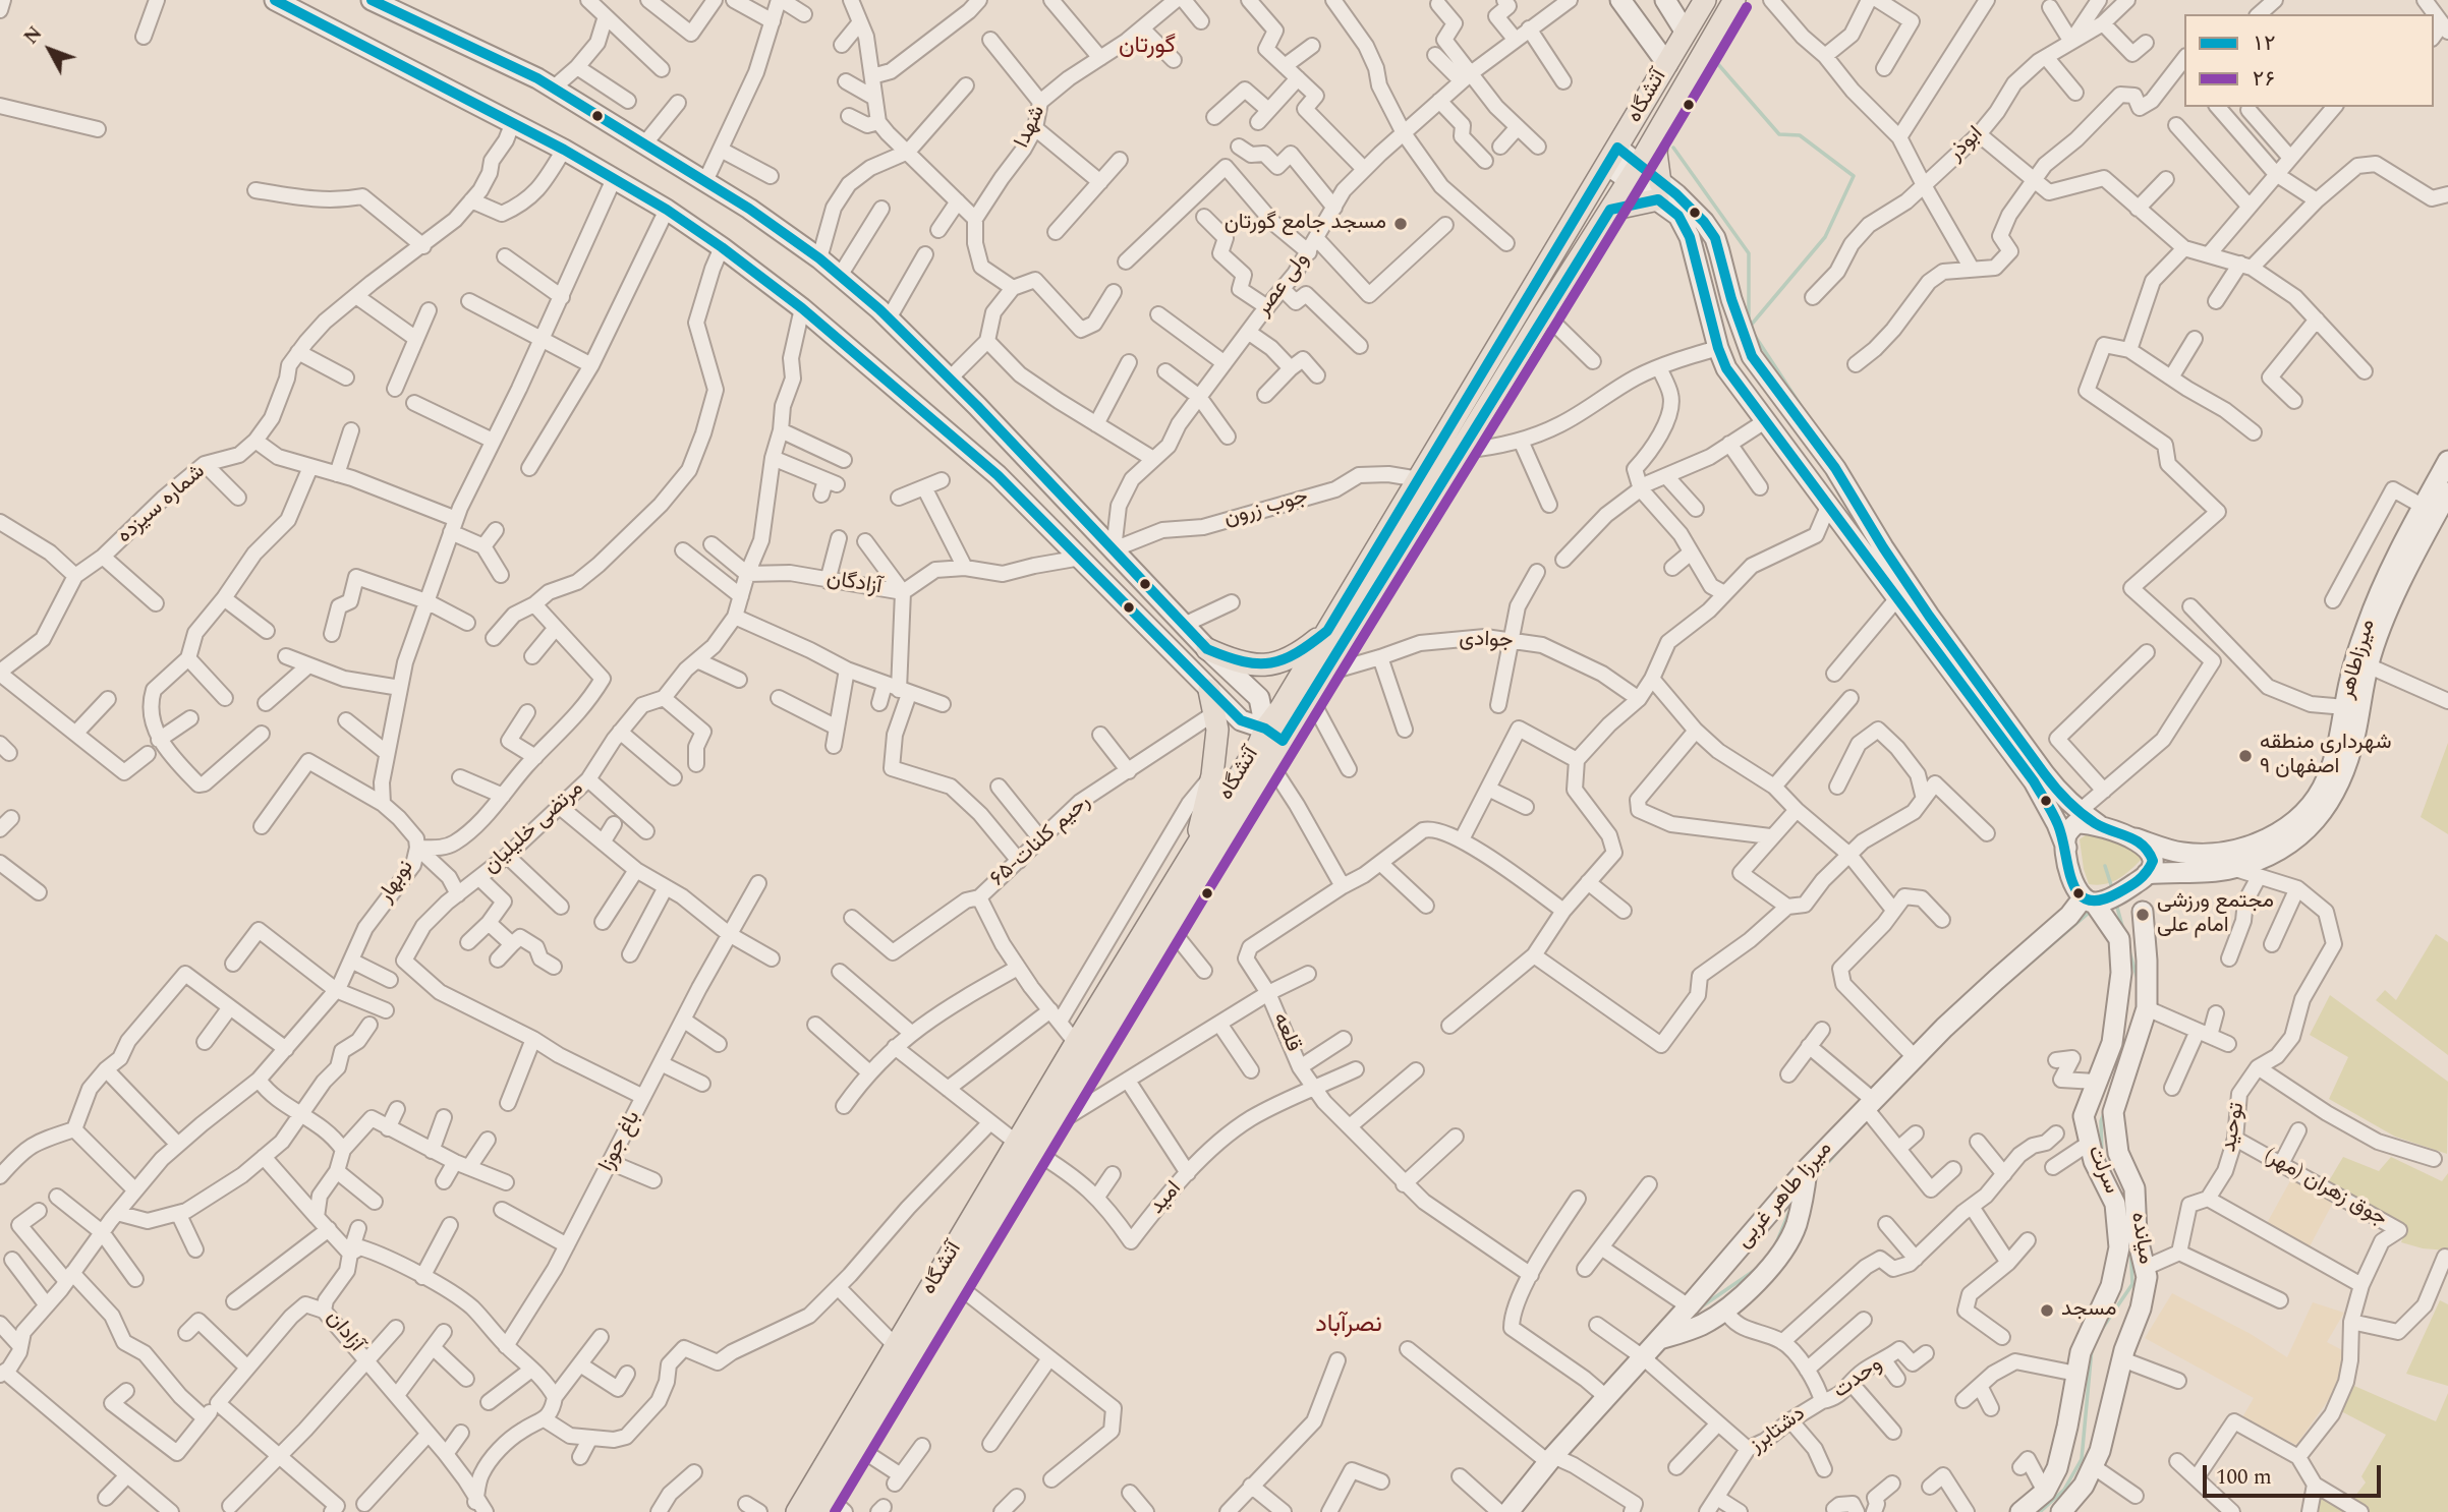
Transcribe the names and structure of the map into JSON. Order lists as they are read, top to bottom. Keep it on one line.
{"streets":{"main road":["آتشگاه","میرزاطاهر","سرلت","میرزا طاهر غربی","میانده"],"street":["شهدا","ابوذر","ولی عصر","شماره سیزده","جوب زرون","آزادگان","جوادی","مرتضی خلیلیان","۶۵-رحیم کلنات","نوبهار","قلعه","توحید","باغ جوزا","جوق زهران (مهر)","امید","آزادان","وحدت","دشتابرز"]},"crossings":[["آتشگاه","جوب زرون"],["آتشگاه","جوادی"],["آتشگاه","۶۵-رحیم کلنات"],["آتشگاه","امید"],["ولی عصر","جوب زرون"],["آزادگان","مرتضی خلیلیان"],["میرزاطاهر","توحید"],["میرزاطاهر","میرزا طاهر غربی"],["قلعه","امید"],["توحید","جوق زهران (مهر)"],["سرلت","میانده"],["وحدت","دشتابرز"]],"districts":["گورتان","نصرآباد"],"places":["مسجد جامع گورتان","شهرداری منطقه ۹ اصفهان","مجتمع ورزشی امام علی","مسجد"],"lines":["transit line ۱۲","transit line ۲۶"],"legend":["۱۲","۲۶"],"scale_bar":"100 m","north":"top left"}
